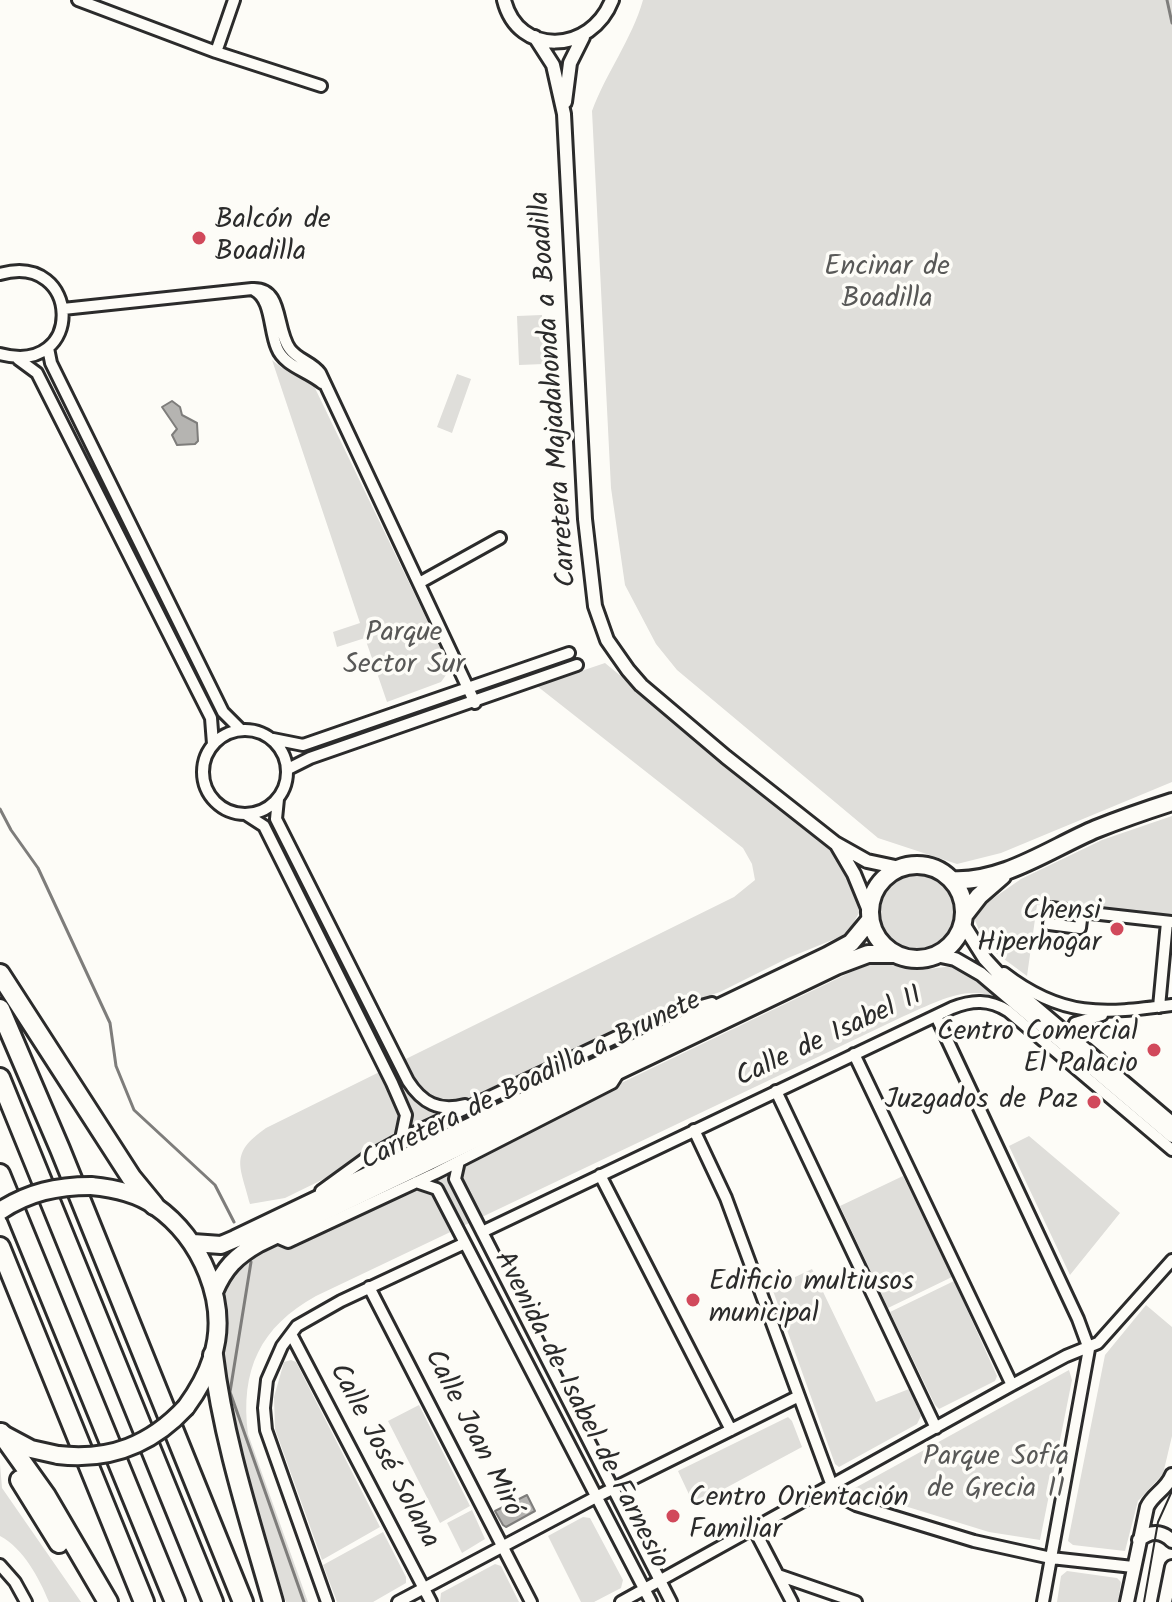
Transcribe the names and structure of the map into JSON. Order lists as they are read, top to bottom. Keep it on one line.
{"streets":{"main road":["Carretera de Boadilla a Brunete"],"street":["Carretera Majadahonda a Boadilla","Calle de Isabel II","Avenida de Isabel de Farnesio","Calle Joan Miró","Calle José Solana"]},"crossings":[["Carretera Majadahonda a Boadilla","Carretera de Boadilla a Brunete"],["Calle de Isabel II","Avenida de Isabel de Farnesio"]],"parks":["Encinar de Boadilla","Parque Sector Sur","Parque Sofía de Grecia II"],"places":["Balcón de Boadilla","Chensi Hiperhogar","Centro Comercial El Palacio","Juzgados de Paz","Edificio multiusos municipal","Centro Orientación Familiar"]}
